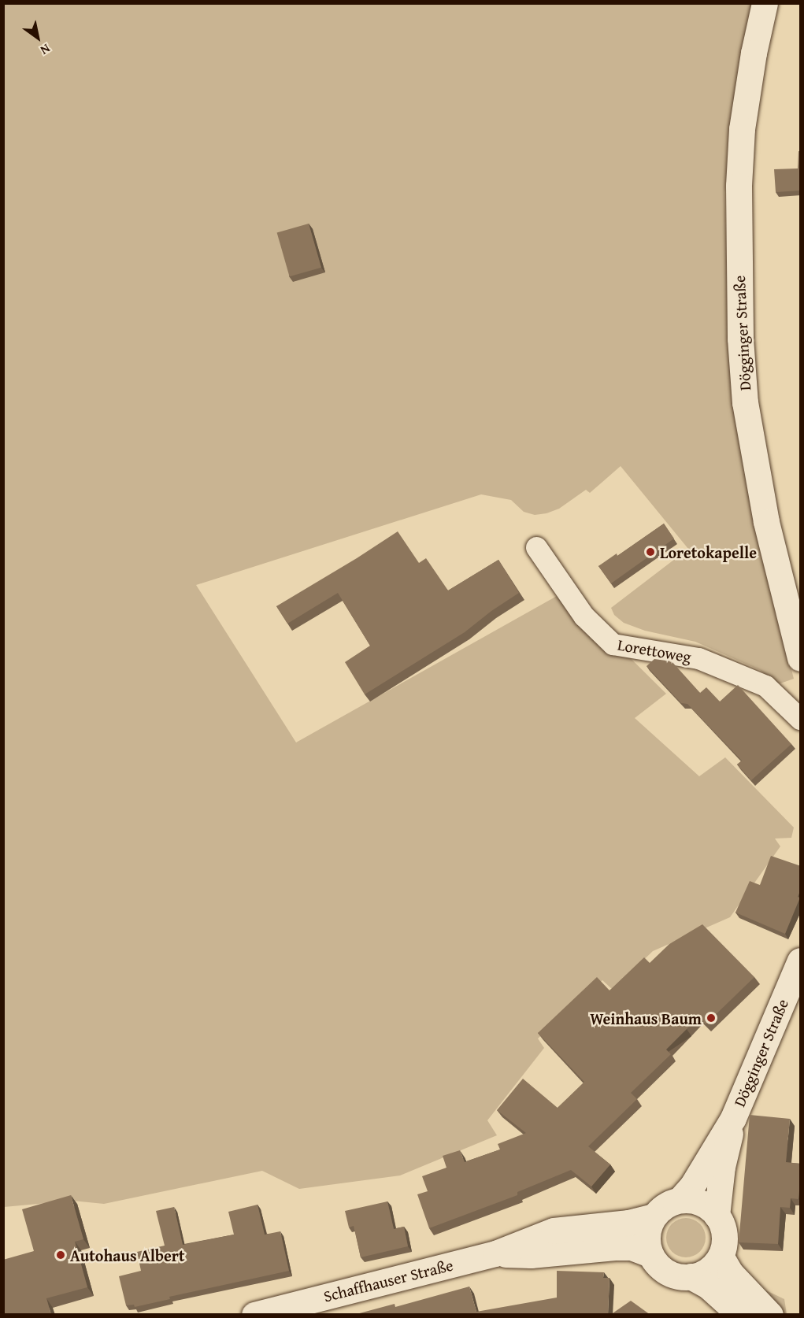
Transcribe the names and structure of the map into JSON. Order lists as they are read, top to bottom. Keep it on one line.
{"streets":{"main road":["Dögginger Straße","Schaffhauser Straße"],"street":["Lorettoweg"]},"crossings":[["Dögginger Straße","Schaffhauser Straße"]],"places":["Loretokapelle","Weinhaus Baum","Autohaus Albert"],"north":"bottom right"}
